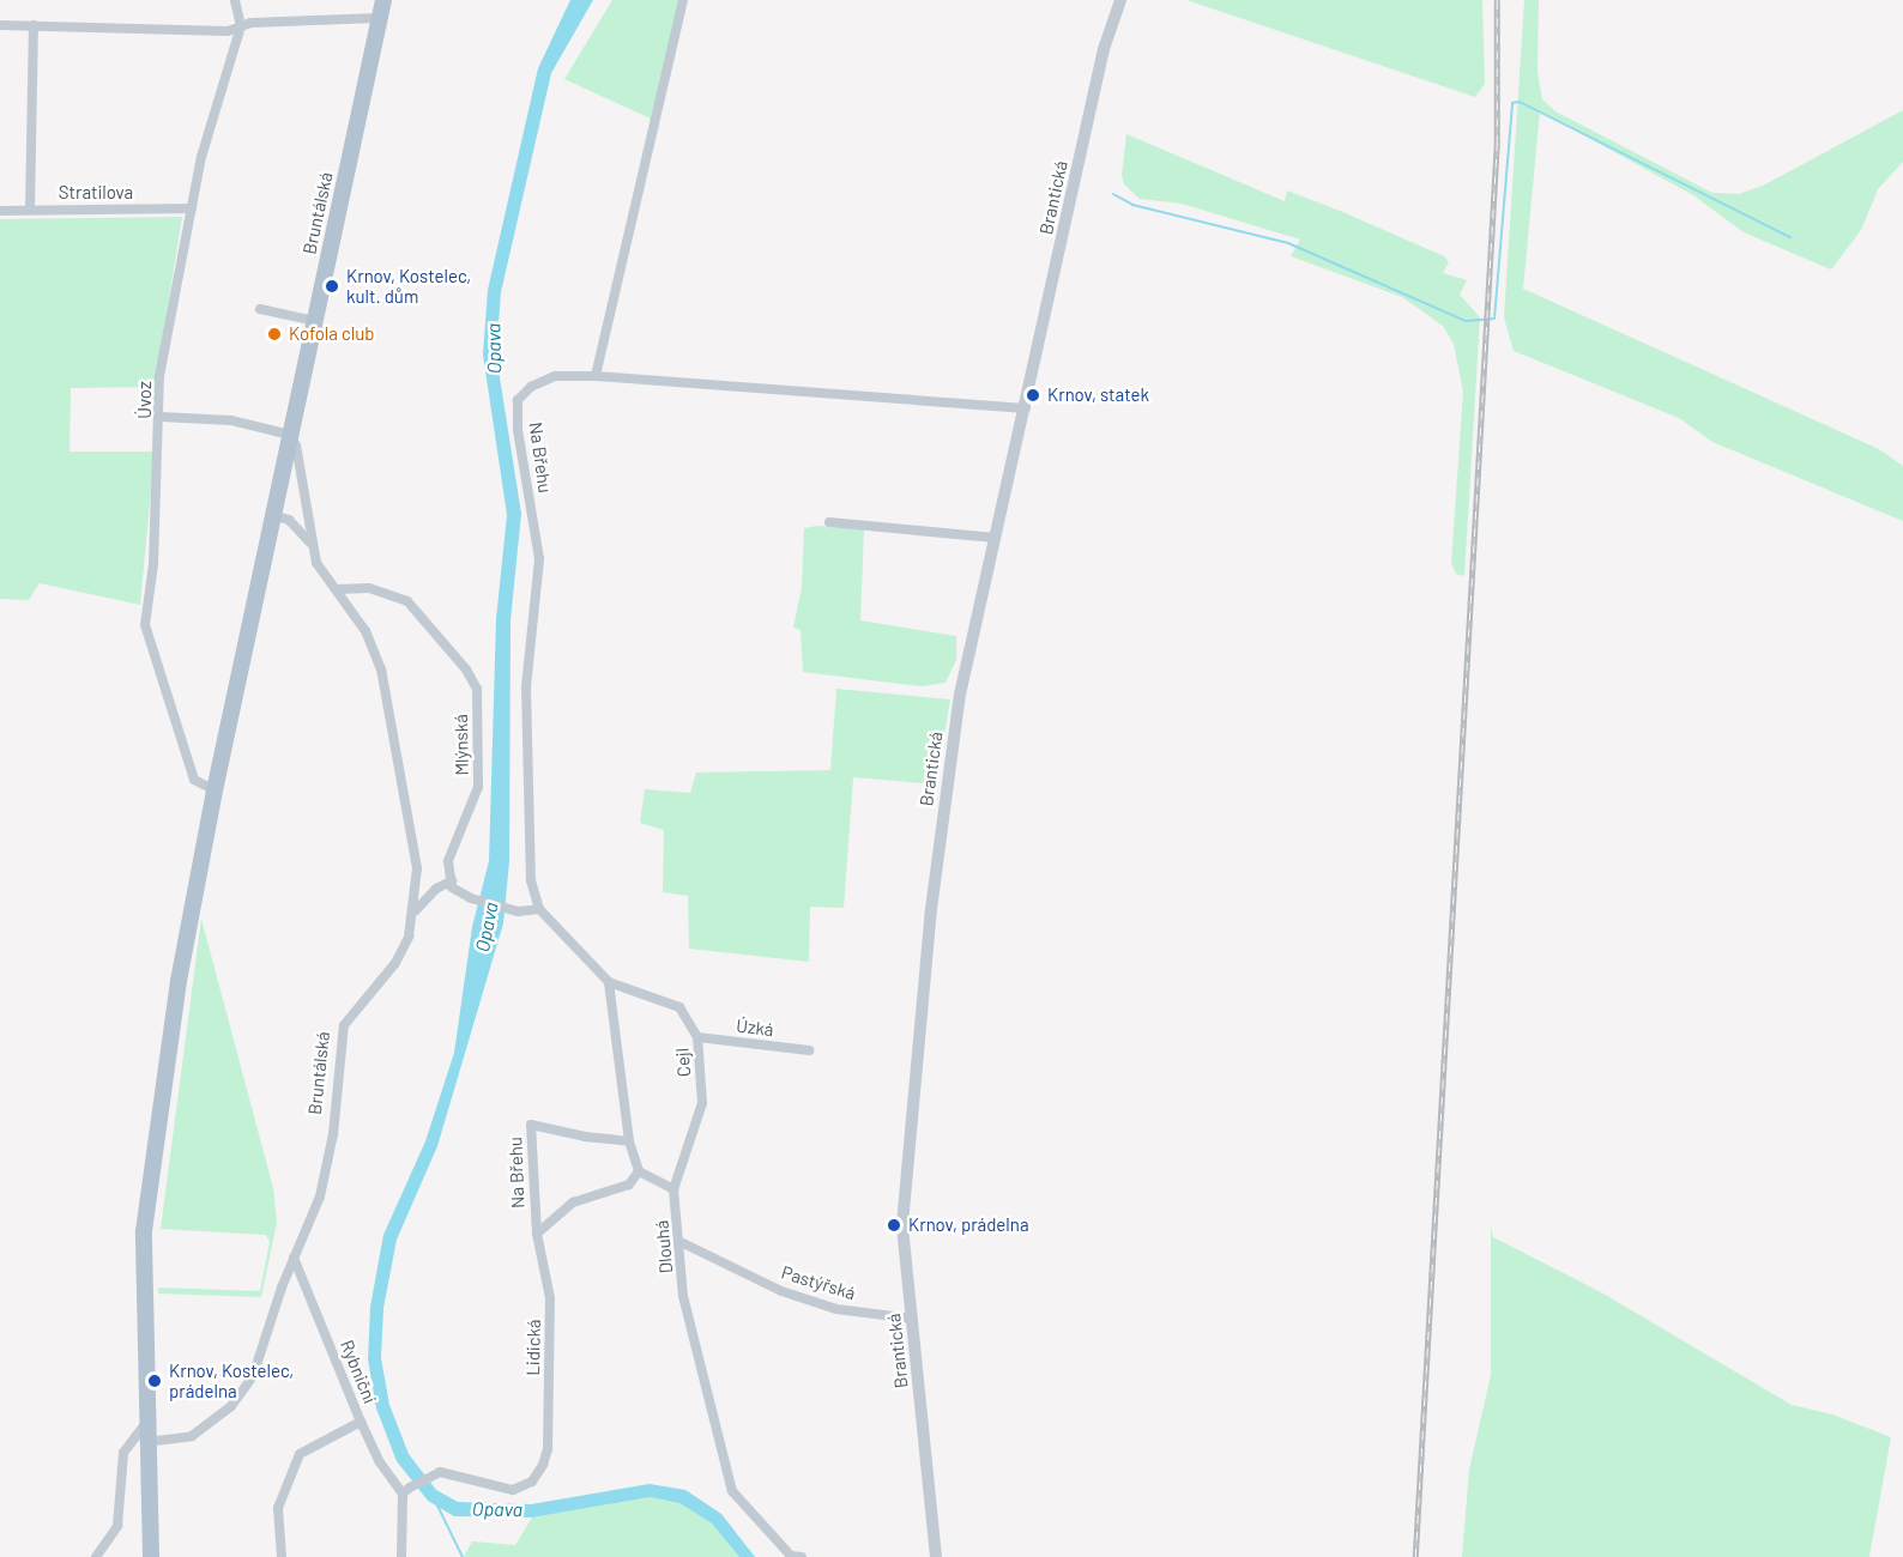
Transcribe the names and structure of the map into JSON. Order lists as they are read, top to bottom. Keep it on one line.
{"streets":{"main road":["Bruntálská"],"street":["Stratilova","Brantická","Úvoz","Na Břehu","Mlýnská","Úzká","Cejl","Dlouhá","Pastýřská","Lidická","Rybniční"]},"crossings":[["Stratilova","Úvoz"],["Brantická","Pastýřská"],["Bruntálská","Úvoz"],["Bruntálská","Mlýnská"],["Bruntálská","Rybniční"],["Na Břehu","Lidická"],["Úzká","Cejl"],["Cejl","Dlouhá"],["Dlouhá","Pastýřská"],["Lidická","Rybniční"]],"water":["Opava"],"places":["Krnov, Kostelec, kult. dům","Kofola club","Krnov, statek","Krnov, prádelna","Krnov, Kostelec, prádelna"]}
